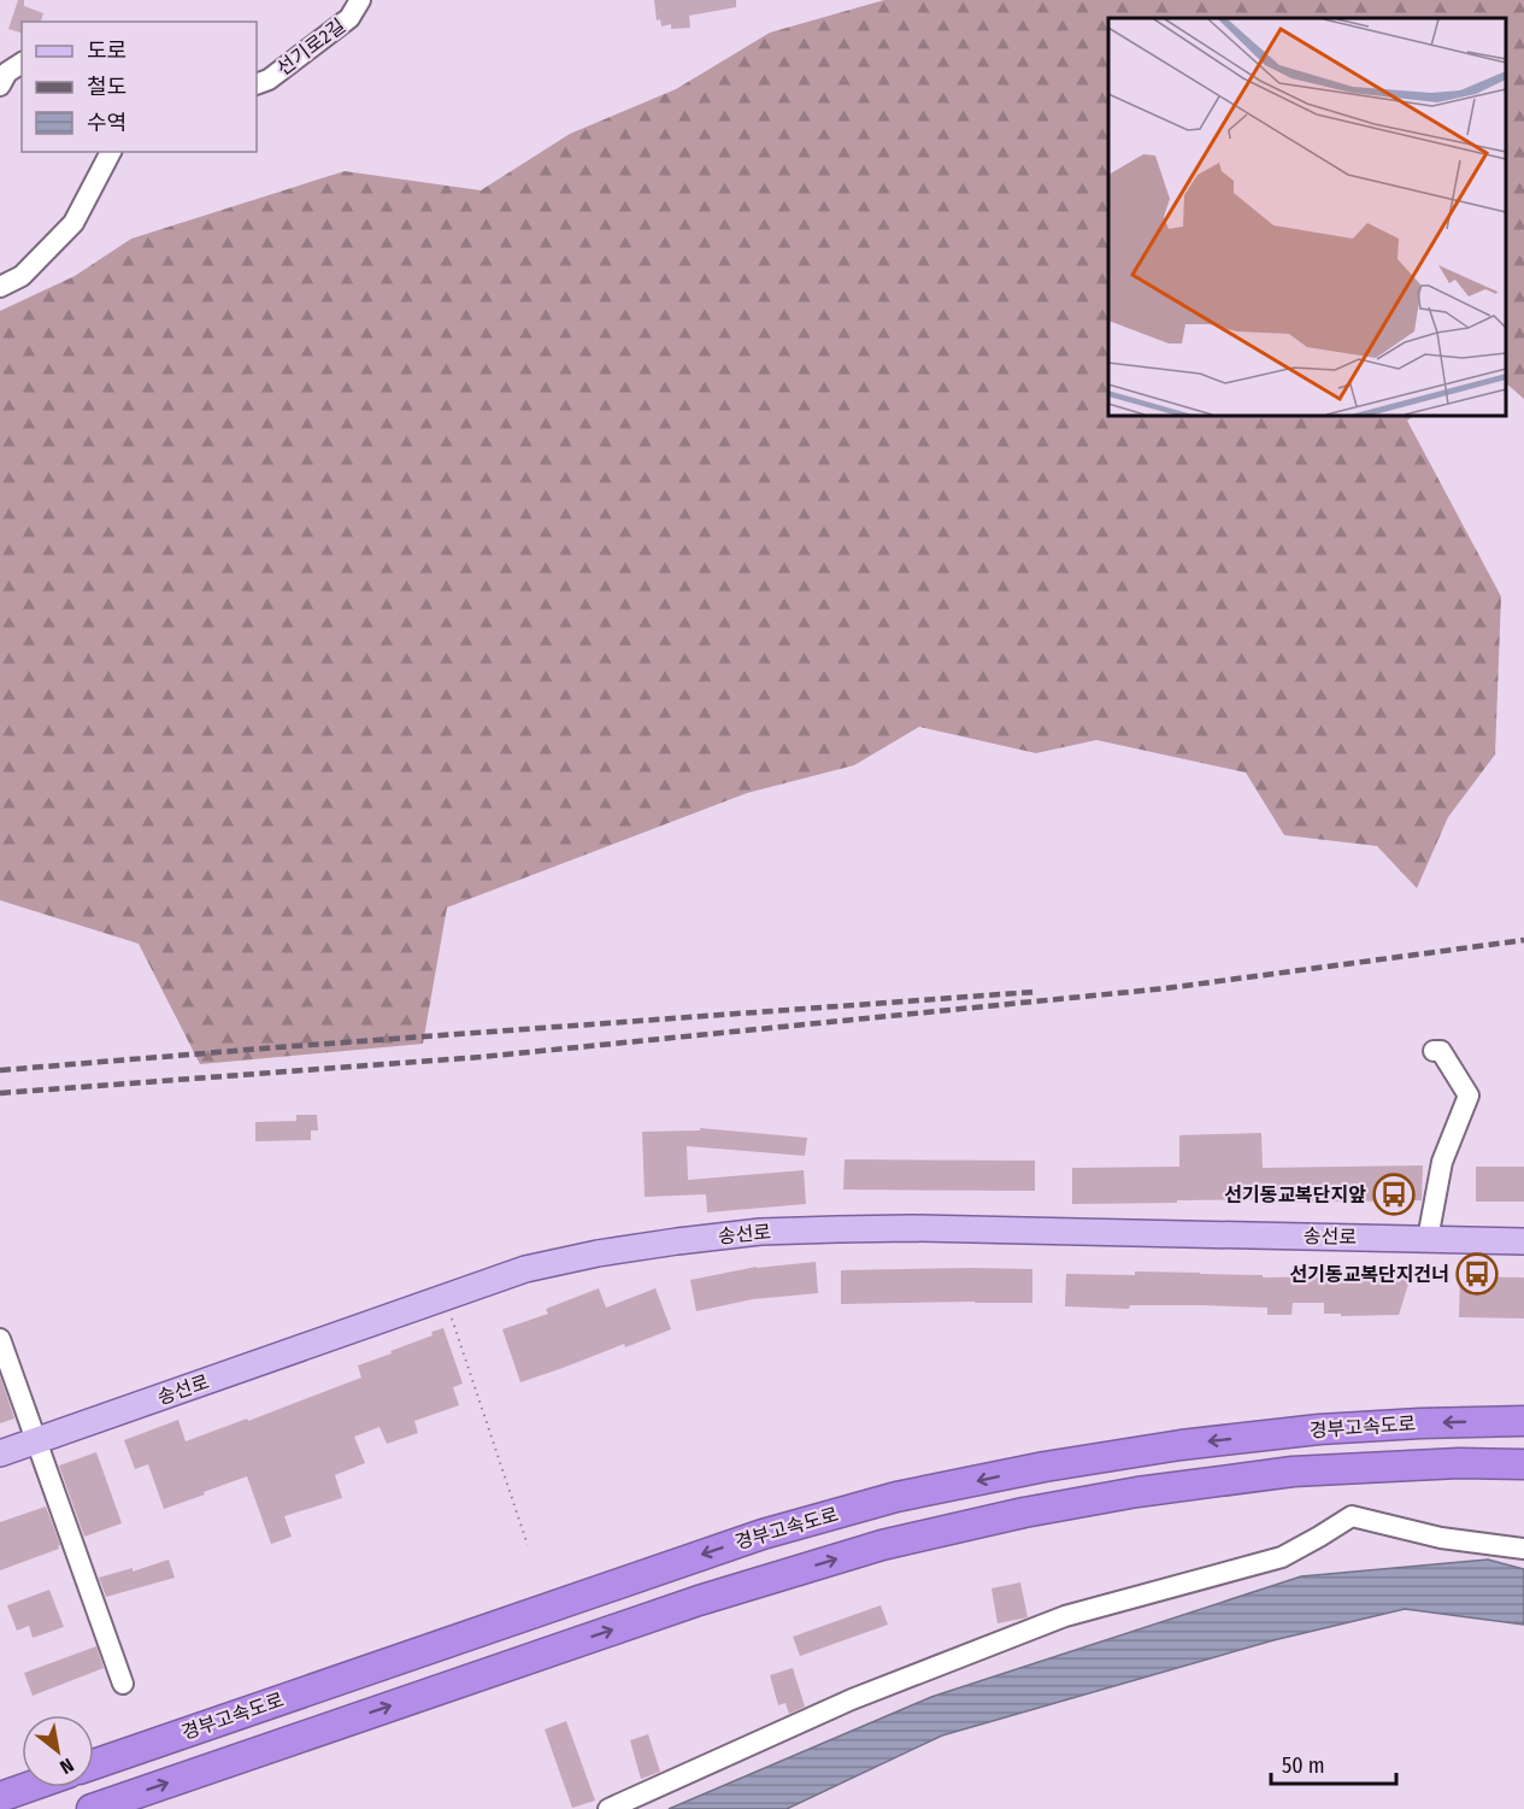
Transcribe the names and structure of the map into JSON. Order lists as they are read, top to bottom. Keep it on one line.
{"streets":{"highway":["경부고속도로"],"main road":["송선로"],"street":["선기로2길"]},"places":{"bus stop":["선기동교복단지앞","선기동교복단지건너"]},"legend":["도로","철도","수역"],"scale_bar":"50 m","north":"bottom right"}
